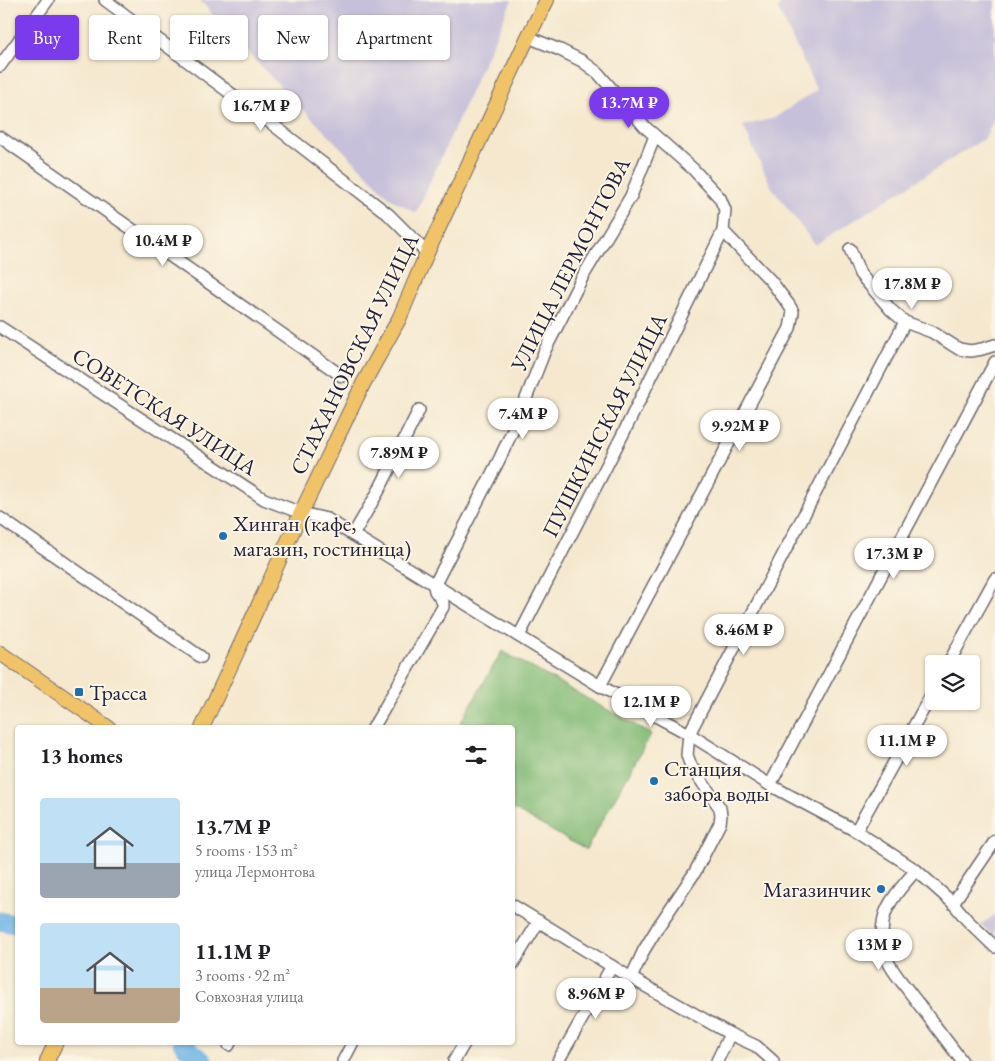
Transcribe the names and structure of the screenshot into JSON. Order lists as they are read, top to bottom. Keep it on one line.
{"streets":{"main road":["СТАХАНОВСКАЯ УЛИЦА"],"street":["УЛИЦА ЛЕРМОНТОВА","СОВЕТСКАЯ УЛИЦА","ПУШКИНСКАЯ УЛИЦА"]},"crossings":[["УЛИЦА ЛЕРМОНТОВА","СОВЕТСКАЯ УЛИЦА"],["СТАХАНОВСКАЯ УЛИЦА","СОВЕТСКАЯ УЛИЦА"],["СОВЕТСКАЯ УЛИЦА","ПУШКИНСКАЯ УЛИЦА"]],"places":{"other":["Хинган (кафе, магазин, гостиница)","Станция забора воды","Магазинчик"],"transit":["Трасса"]},"page":{"chip":["Buy","Rent","Filters","New","Apartment"],"price":["13.7M ₽","16.7M ₽","10.4M ₽","17.8M ₽","7.4M ₽","9.92M ₽","7.89M ₽","17.3M ₽","8.46M ₽","12.1M ₽","11.1M ₽","13M ₽","8.96M ₽"],"heading":"13 homes","list":[{"name":"13.7M ₽","note":"5 rooms · 153 m² · улица Лермонтова"},{"name":"11.1M ₽","note":"3 rooms · 92 m² · Совхозная улица"}]}}
